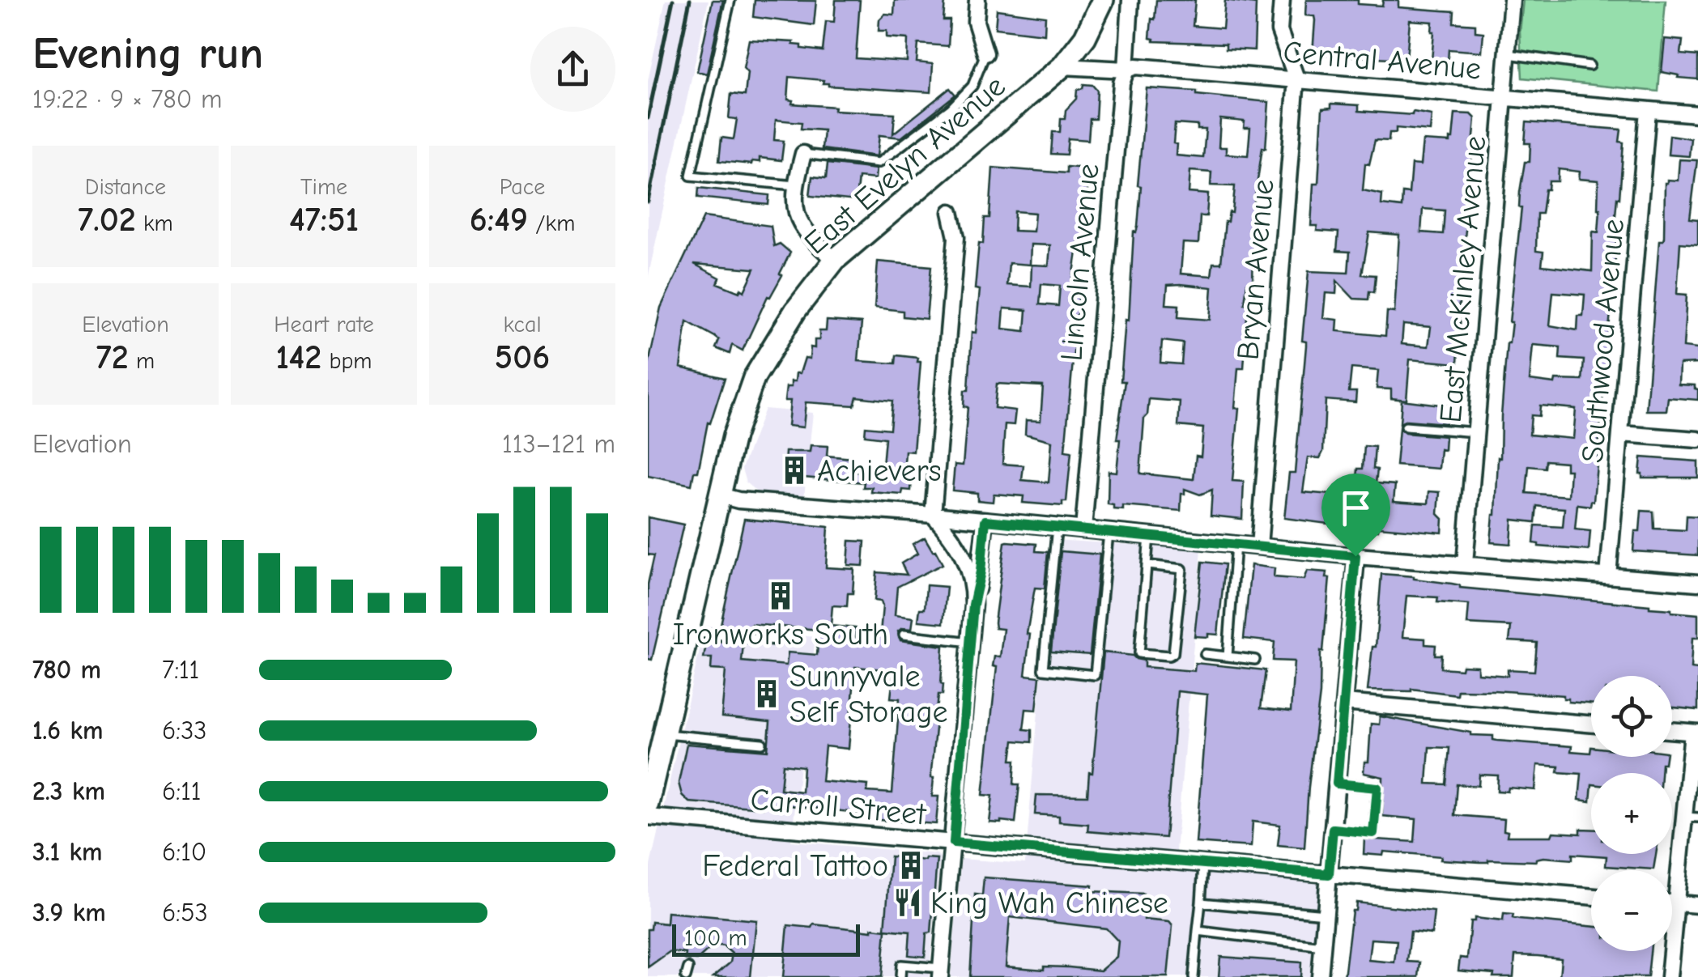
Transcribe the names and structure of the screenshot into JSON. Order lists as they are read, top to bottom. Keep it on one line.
{"streets":{"main road":["East Evelyn Avenue"],"street":["Central Avenue","Lincoln Avenue","Bryan Avenue","East McKinley Avenue","Southwood Avenue","Carroll Street"]},"crossings":[["Central Avenue","East Evelyn Avenue"],["Central Avenue","Lincoln Avenue"],["Central Avenue","Bryan Avenue"],["Central Avenue","East McKinley Avenue"],["Central Avenue","Southwood Avenue"]],"places":{"building":["Achievers","Ironworks South","Sunnyvale Self Storage","Federal Tattoo"],"restaurant":["King Wah Chinese"]},"scale_bar":"100 m","page":{"heading":["Evening run","19:22 · 9 × 780 m"],"stats":[["Distance","7.02 km"],["Time","47:51"],["Pace","6:49 /km"],["Elevation","72 m"],["Heart rate","142 bpm"],["kcal","506"]],"chart":["Elevation","113–121 m"],"list":[{"name":"780 m","note":"7:11"},{"name":"1.6 km","note":"6:33"},{"name":"2.3 km","note":"6:11"},{"name":"3.1 km","note":"6:10"},{"name":"3.9 km","note":"6:53"}],"map_buttons":["+","−"],"scale":"100 m"}}
